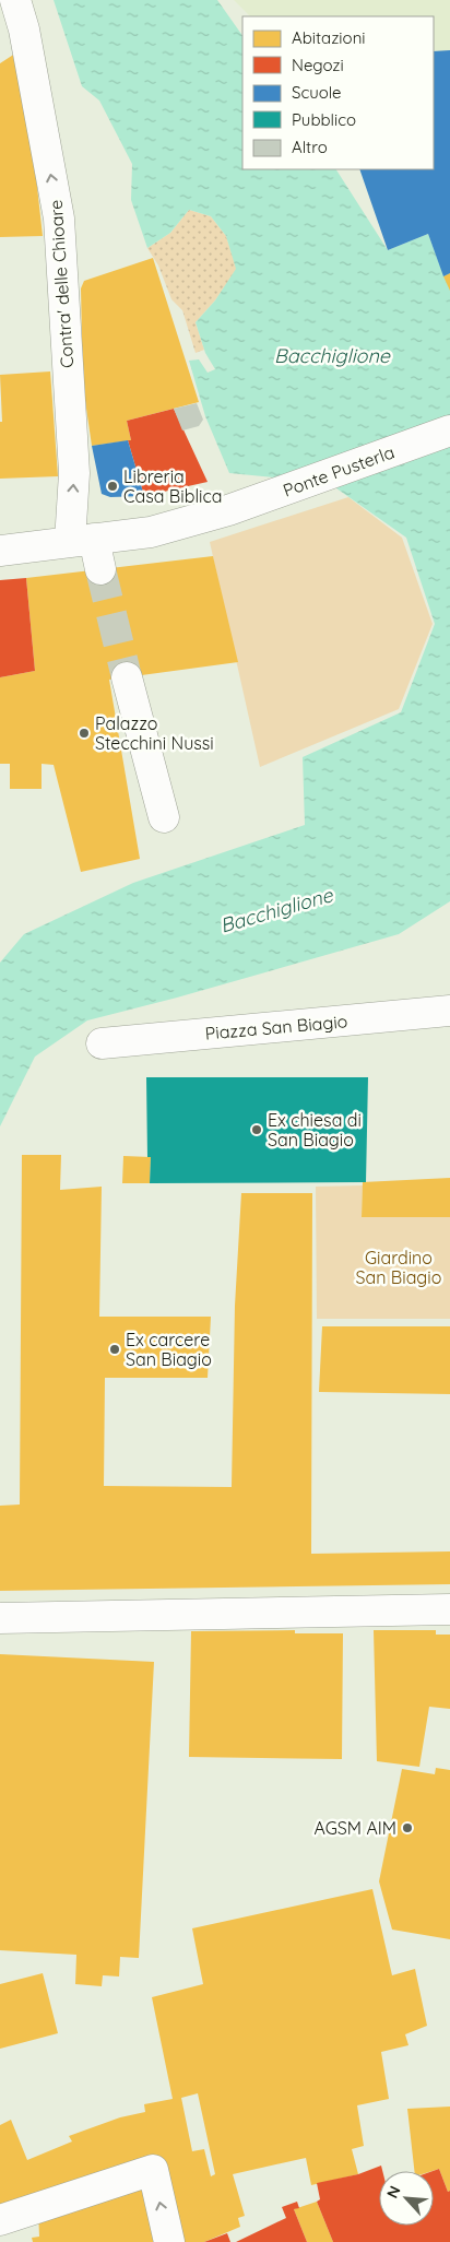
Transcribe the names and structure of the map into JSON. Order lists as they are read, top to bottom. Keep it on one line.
{"streets":{"street":["Contra' delle Chioare","Ponte Pusterla","Piazza San Biagio"]},"crossings":[["Contra' delle Chioare","Ponte Pusterla"]],"one_way":["Contra' delle Chioare"],"water":["Bacchiglione"],"parks":["Giardino San Biagio"],"places":["Libreria Casa Biblica","Palazzo Stecchini Nussi","Ex chiesa di San Biagio","Ex carcere San Biagio","AGSM AIM"],"legend":["Abitazioni","Negozi","Scuole","Pubblico","Altro"],"north":"top left"}
